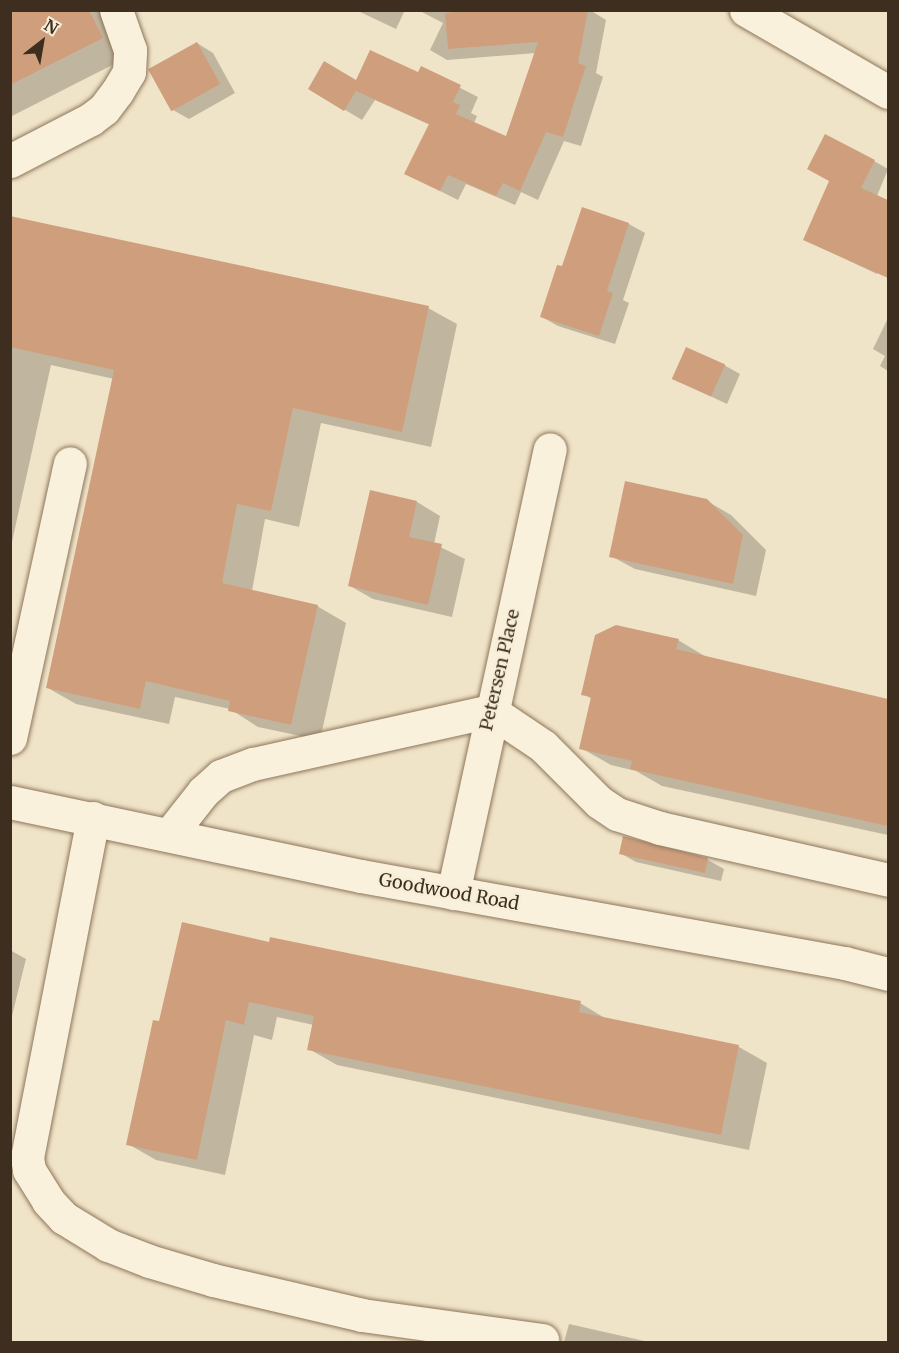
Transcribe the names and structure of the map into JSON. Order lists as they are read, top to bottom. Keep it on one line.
{"streets":{"street":["Petersen Place","Goodwood Road"]},"crossings":[["Petersen Place","Goodwood Road"]],"north":"top right"}
